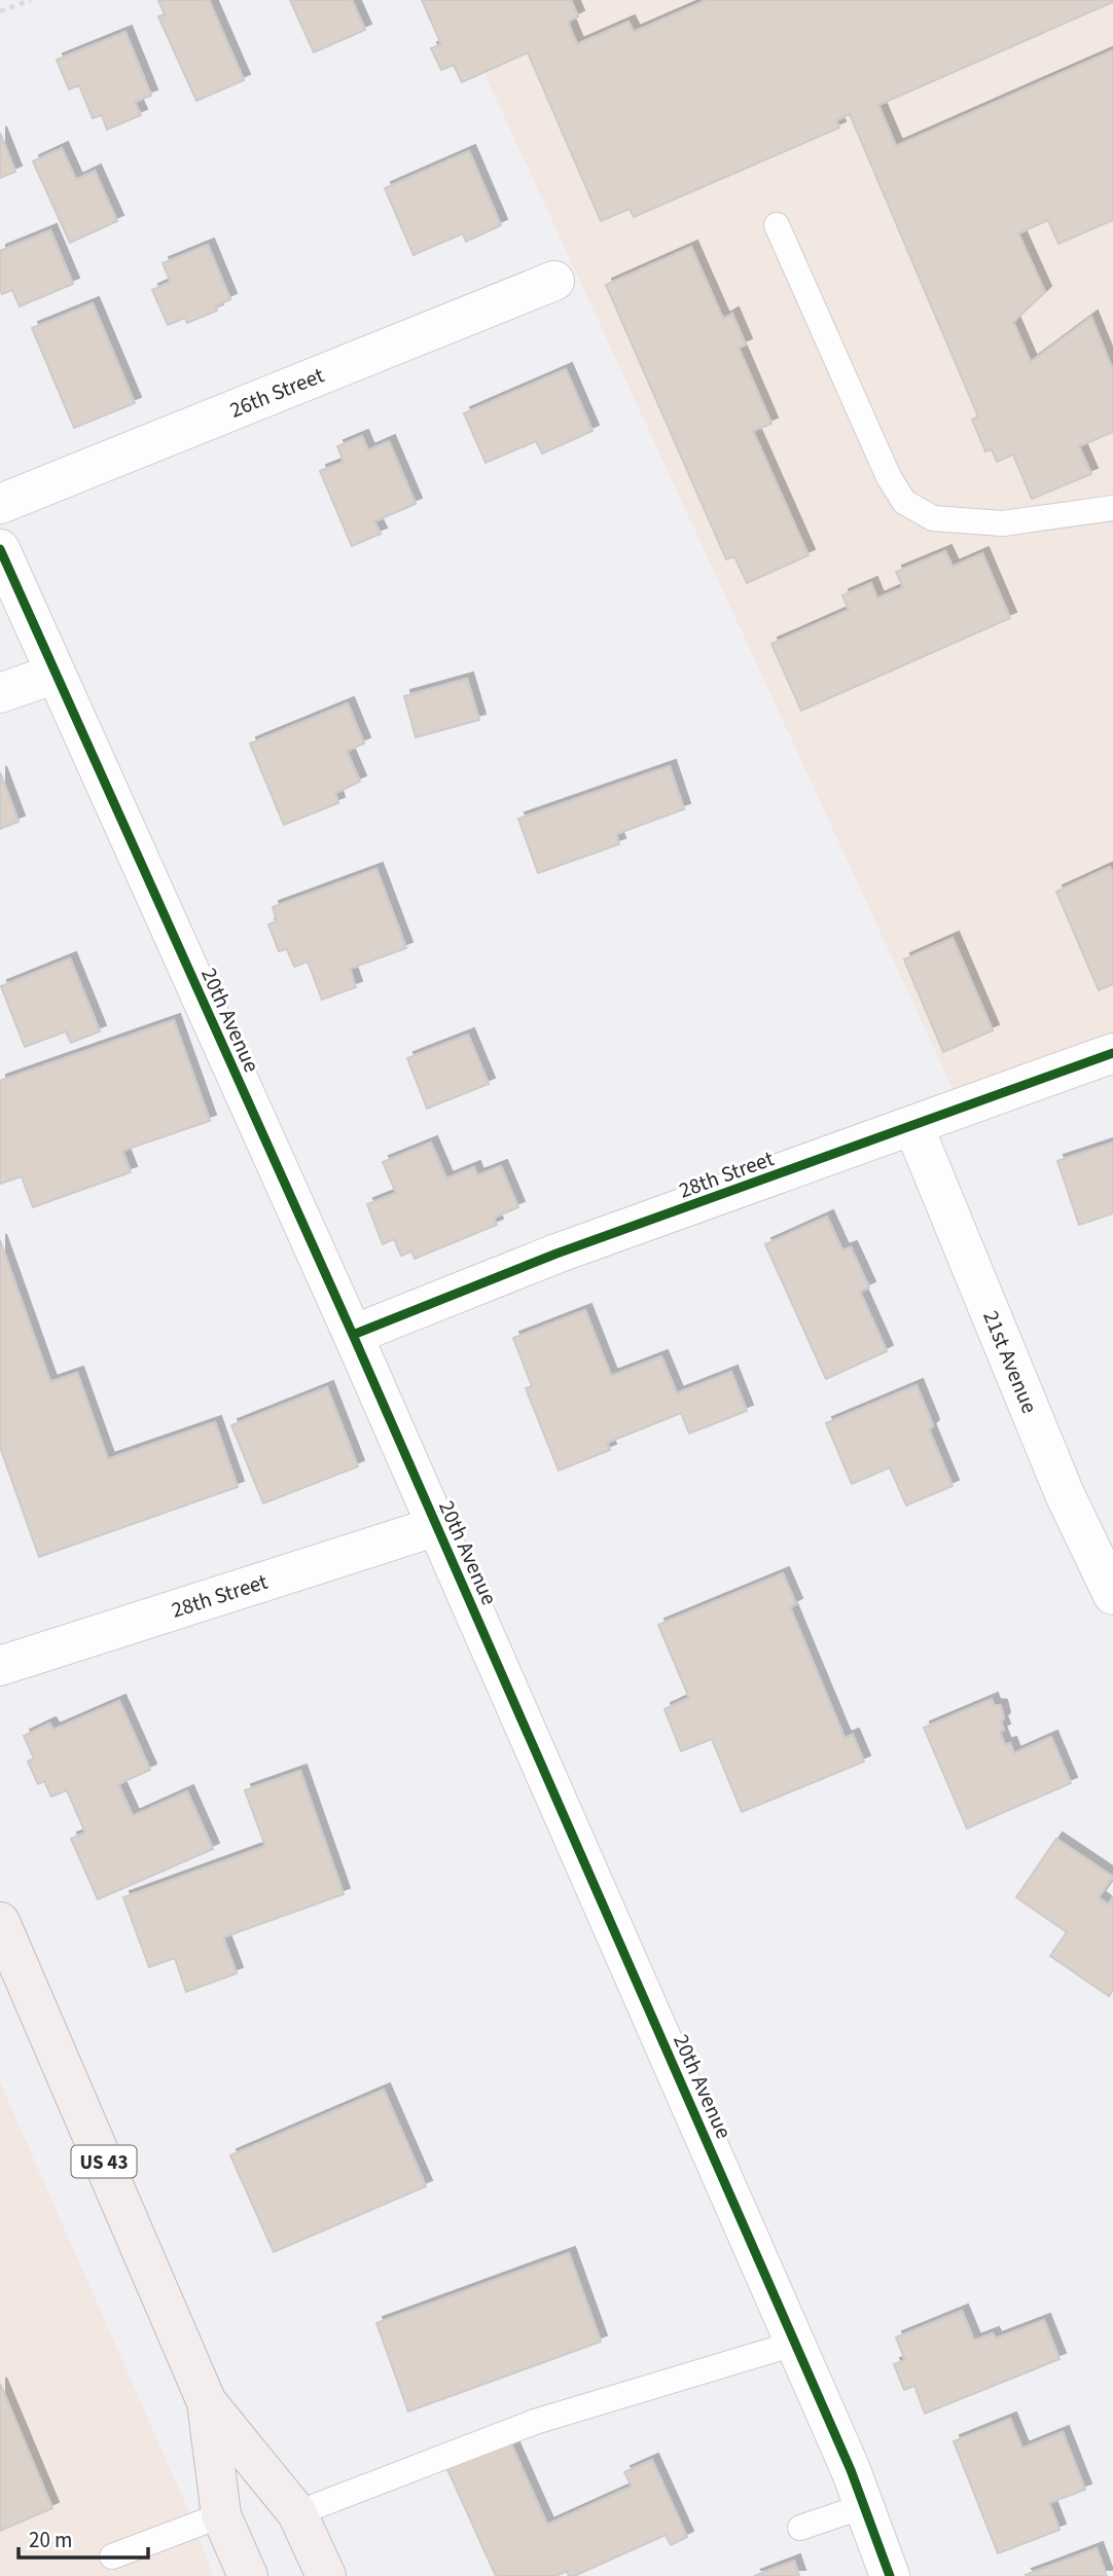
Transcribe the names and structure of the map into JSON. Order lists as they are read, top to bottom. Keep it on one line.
{"streets":{"highway":["US 43"],"street":["26th Street","20th Avenue","28th Street","21st Avenue"]},"crossings":[["20th Avenue","28th Street"],["28th Street","21st Avenue"]],"scale_bar":"20 m"}
